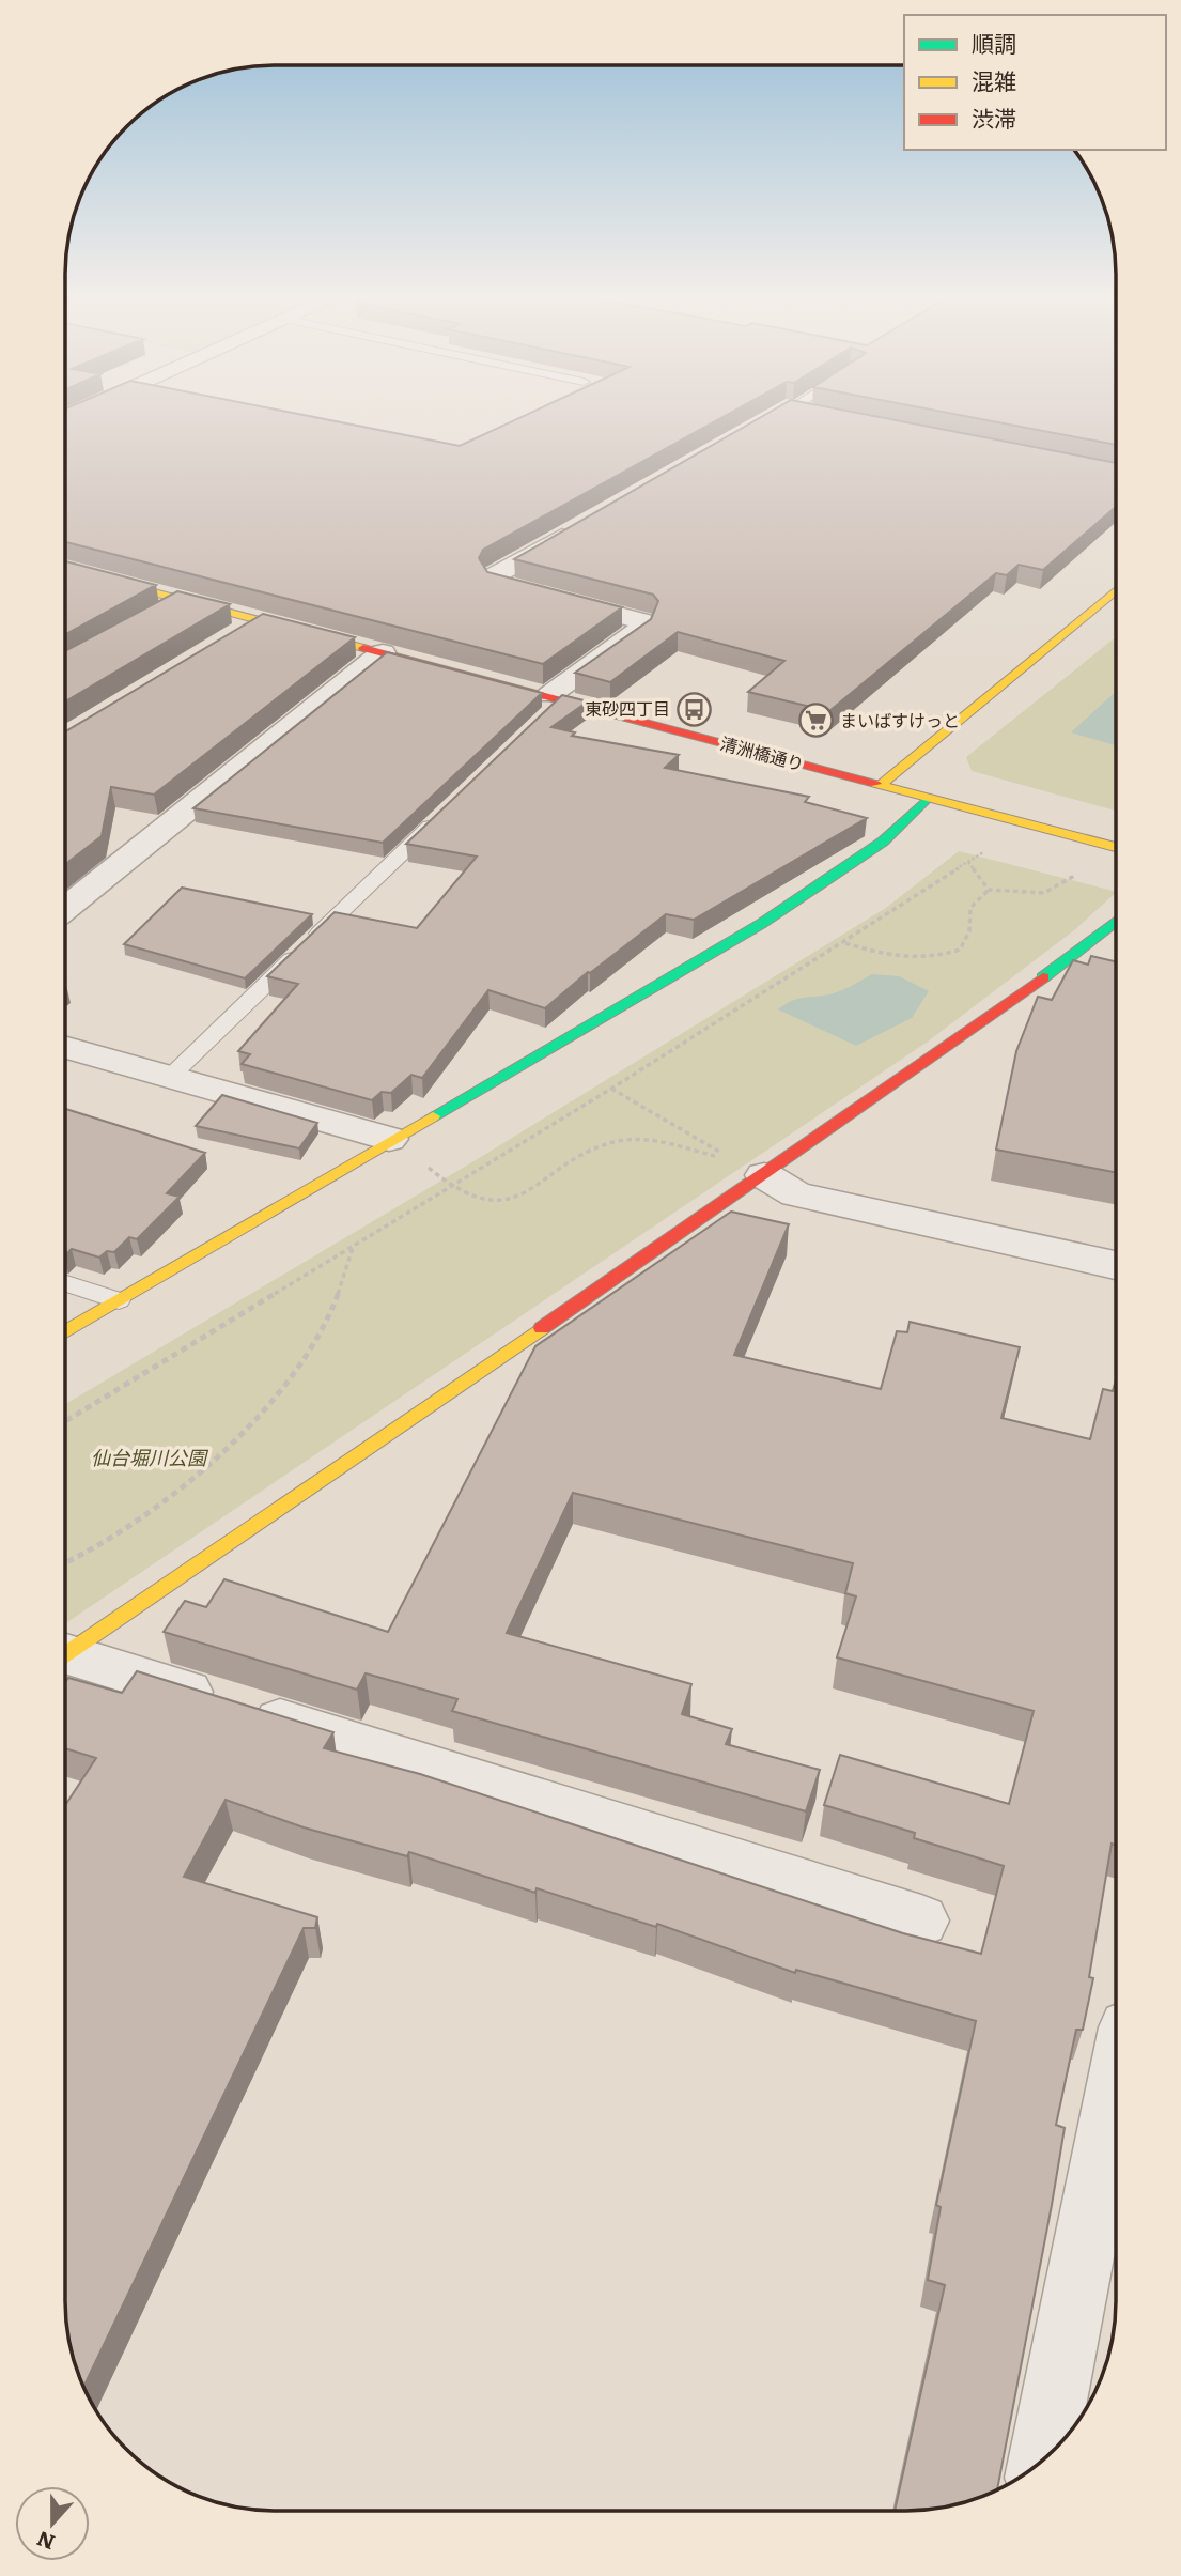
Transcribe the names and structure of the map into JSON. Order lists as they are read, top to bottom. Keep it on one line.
{"streets":{"street":["清洲橋通り"]},"parks":["仙台堀川公園"],"places":{"bus stop":["東砂四丁目"],"supermarket":["まいばすけっと"]},"legend":["順調","混雑","渋滞"],"north":"bottom"}
